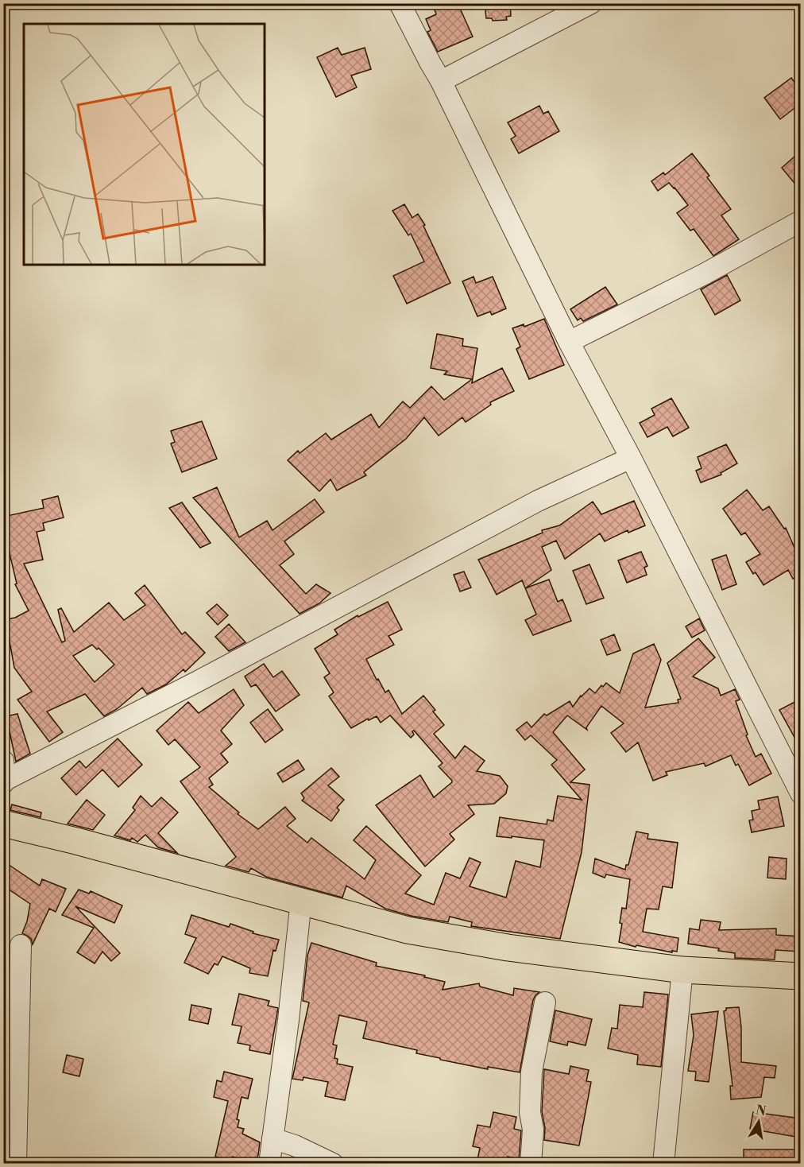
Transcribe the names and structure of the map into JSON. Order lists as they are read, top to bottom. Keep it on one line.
{"north":"top"}
